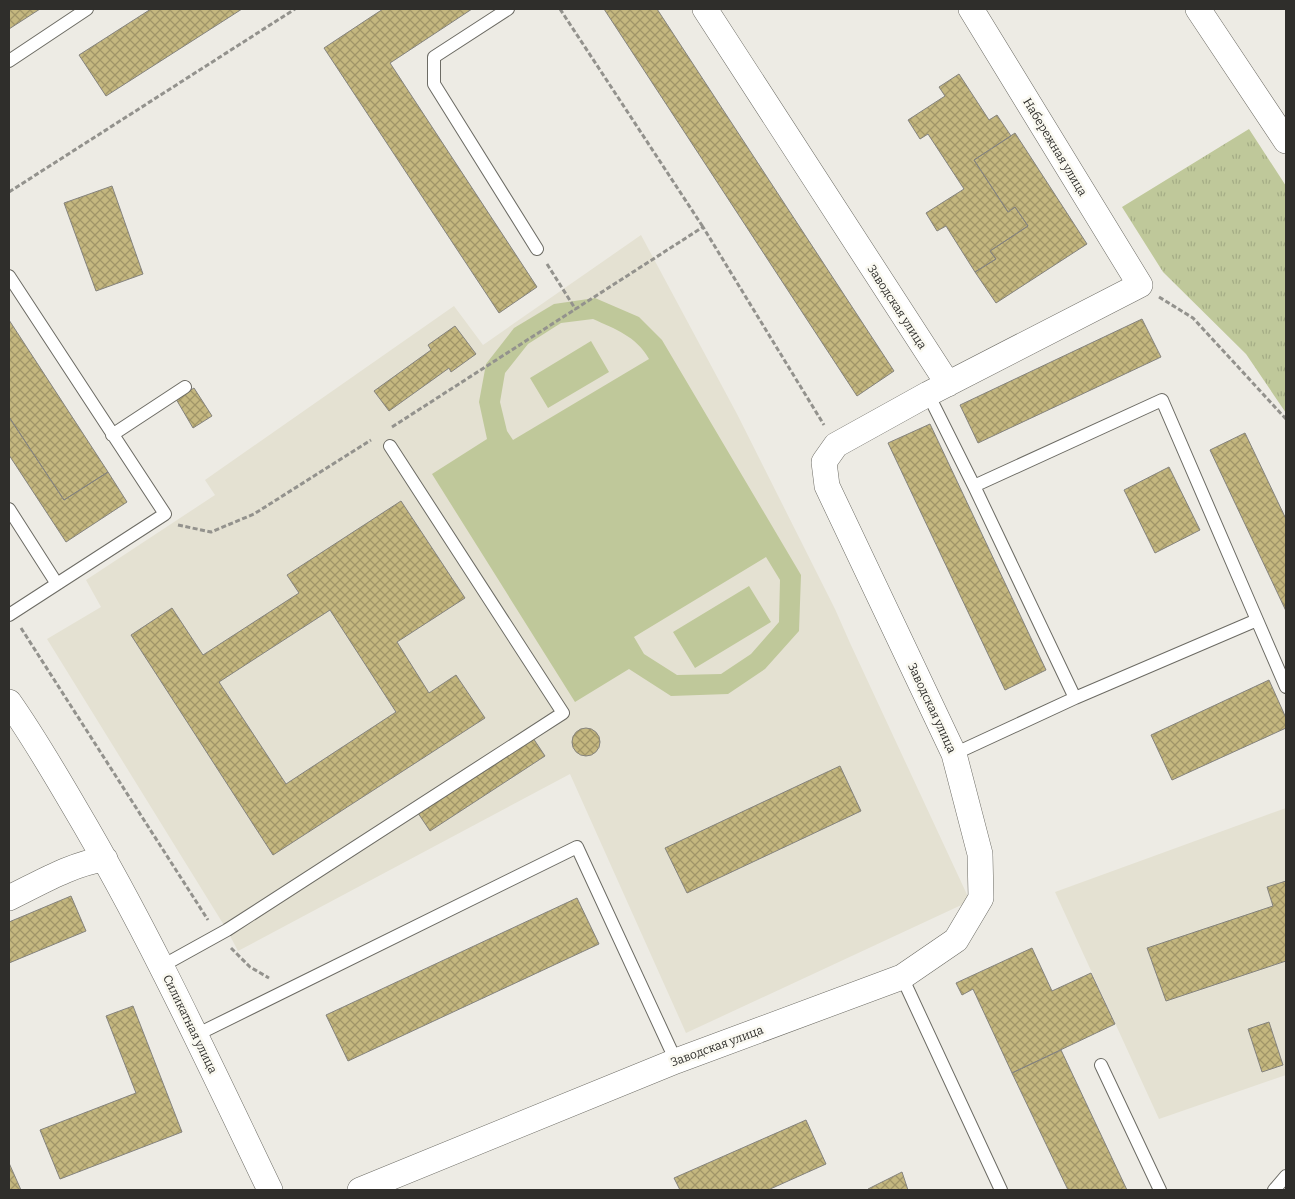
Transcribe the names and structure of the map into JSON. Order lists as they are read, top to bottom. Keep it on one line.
{"streets":{"street":["Набережная улица","Заводская улица","Силикатная улица"]}}
